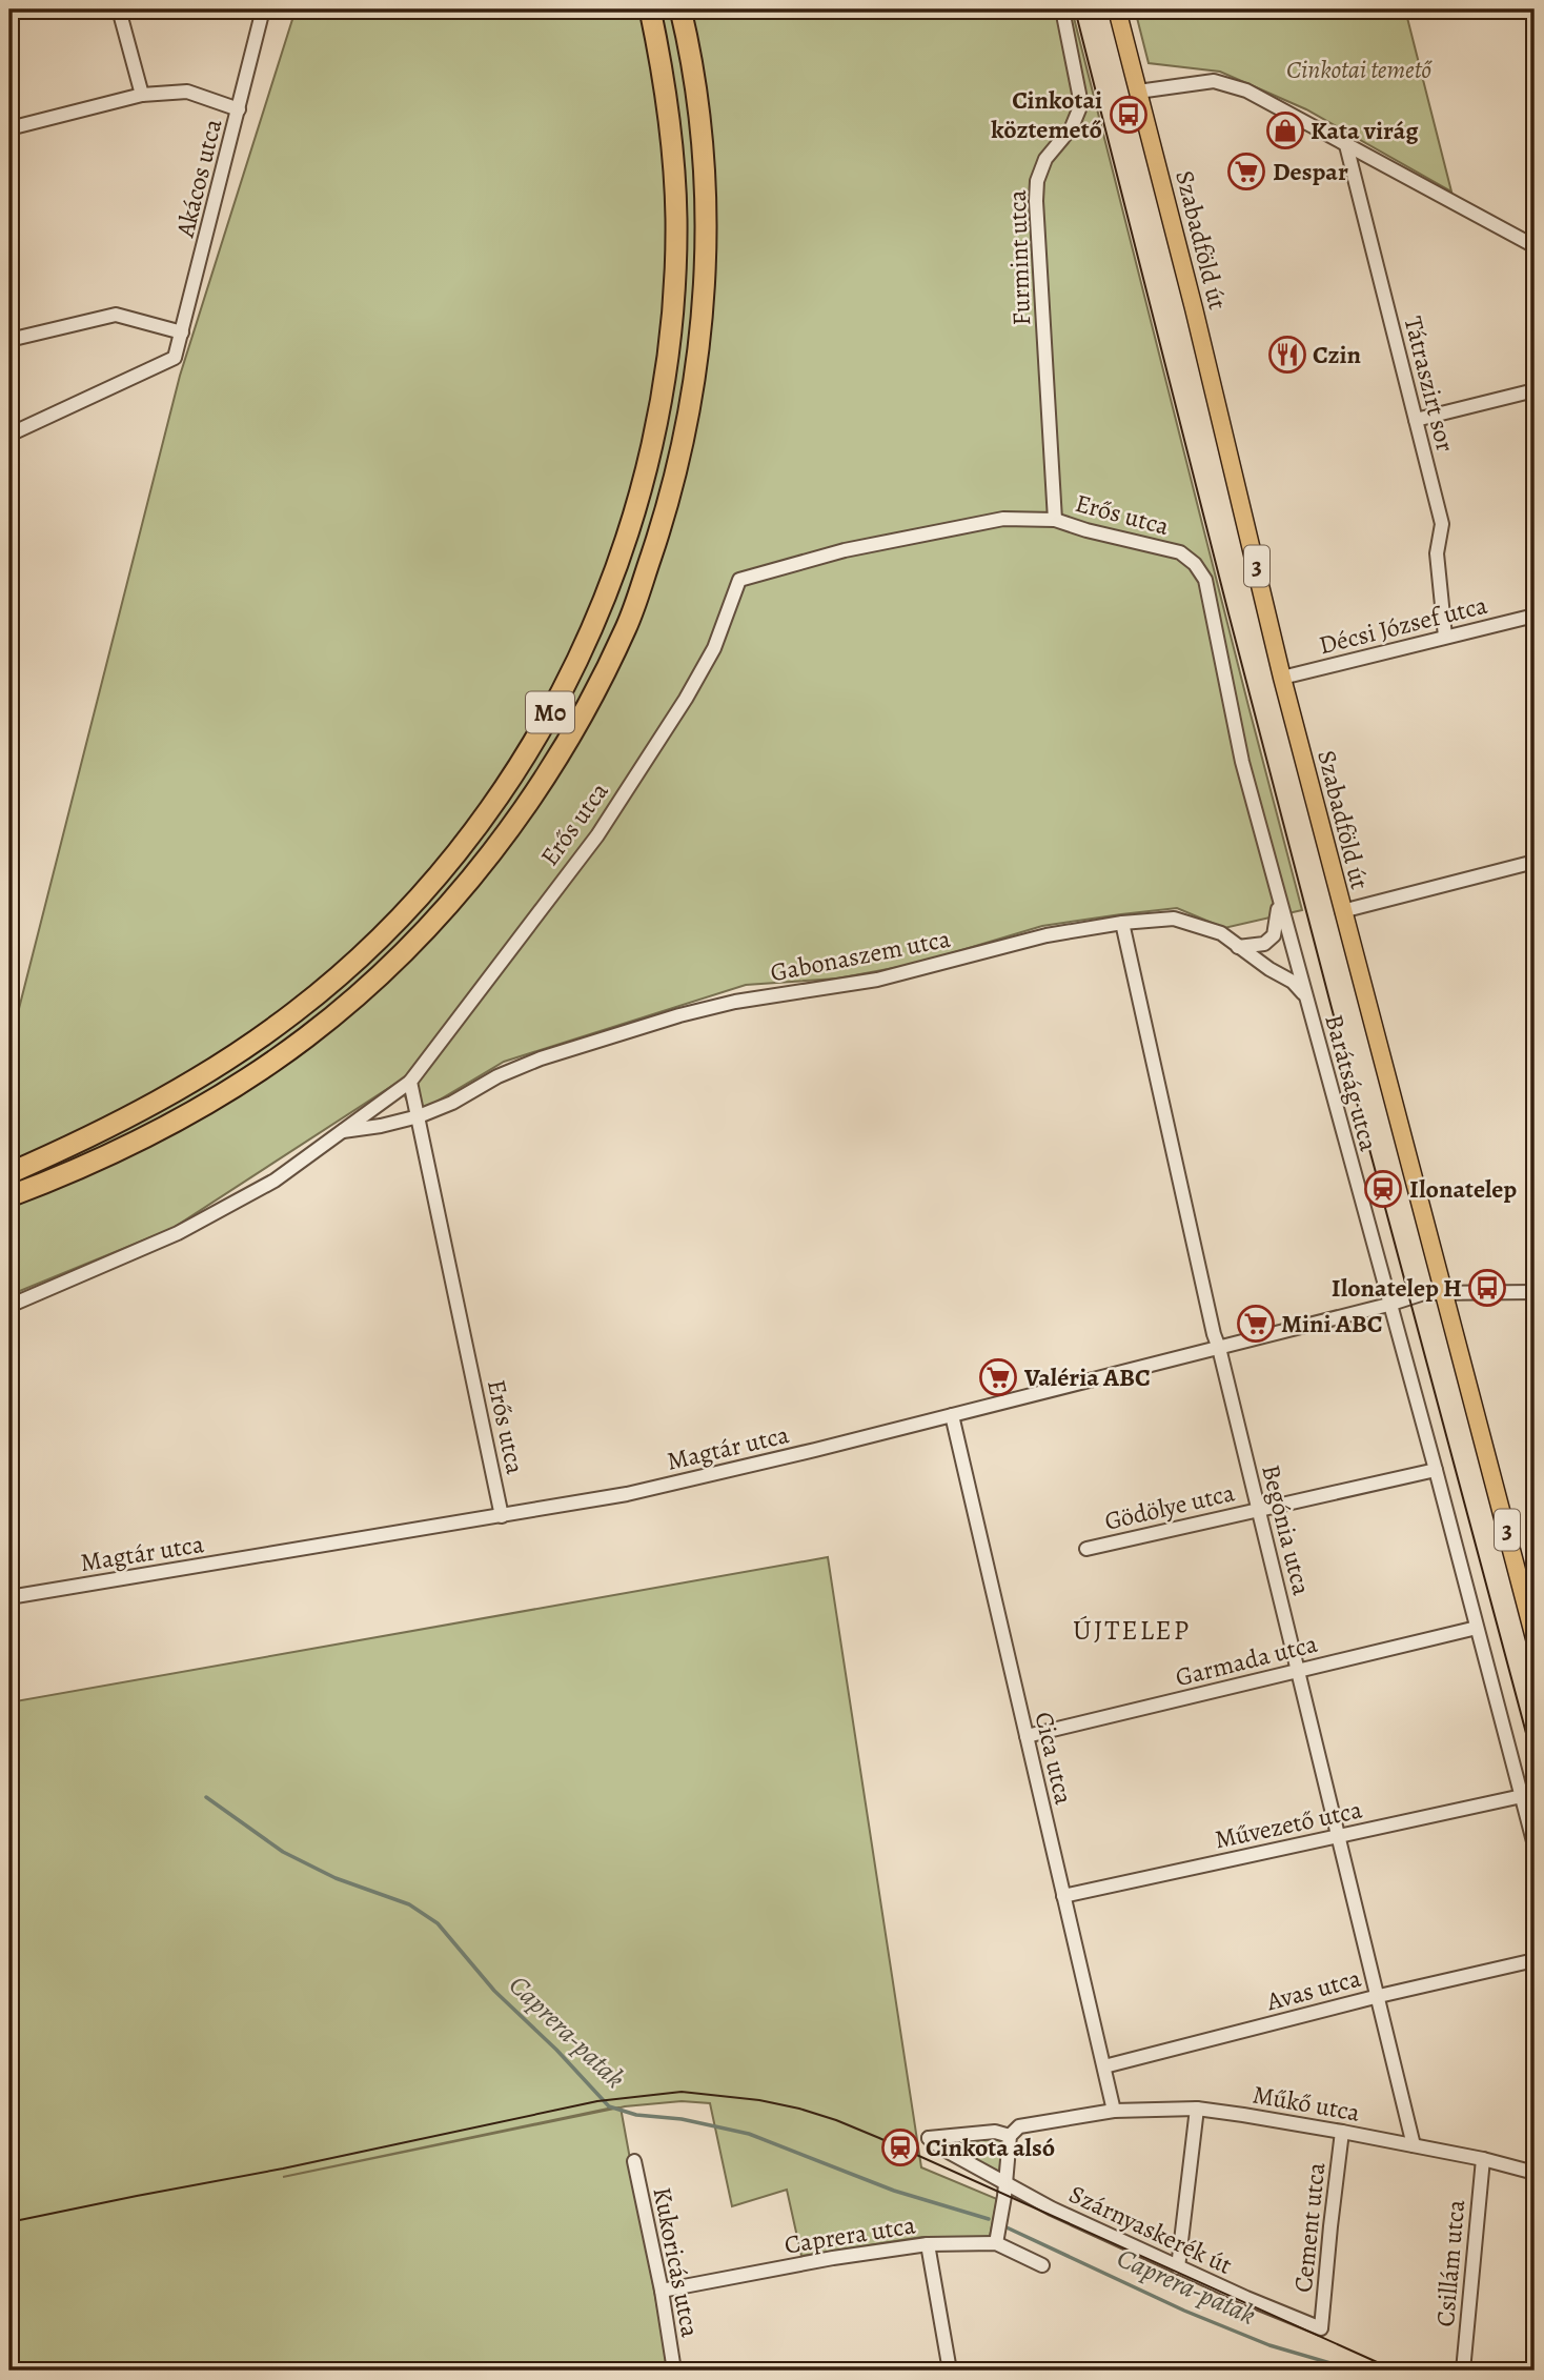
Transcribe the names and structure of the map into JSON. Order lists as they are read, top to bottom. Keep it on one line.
{"streets":{"highway":["M0"],"main road":["Szabadföld út","3"],"street":["Akácos utca","Furmint utca","Tátraszirt sor","Erős utca","Décsi József utca","Gabonaszem utca","Barátság utca","Magtár utca","Gödölye utca","Begónia utca","Garmada utca","Cica utca","Művezető utca","Avas utca","Műkő utca","Cement utca","Szárnyaskerék út","Caprera utca","Kukoricás utca","Csillám utca"]},"crossings":[["Szabadföld út","Décsi József utca"],["Szabadföld út","Magtár utca"],["Furmint utca","Erős utca"],["Tátraszirt sor","Décsi József utca"],["Erős utca","Gabonaszem utca"],["Erős utca","Barátság utca"],["Erős utca","Magtár utca"],["Gabonaszem utca","Barátság utca"],["Gabonaszem utca","Begónia utca"],["Barátság utca","Magtár utca"],["Barátság utca","Gödölye utca"],["Barátság utca","Garmada utca"],["Barátság utca","Művezető utca"],["Magtár utca","Begónia utca"],["Magtár utca","Cica utca"],["Gödölye utca","Begónia utca"],["Begónia utca","Garmada utca"],["Begónia utca","Művezető utca"],["Begónia utca","Avas utca"],["Begónia utca","Műkő utca"],["Garmada utca","Cica utca"],["Cica utca","Művezető utca"],["Cica utca","Avas utca"],["Cica utca","Műkő utca"],["Műkő utca","Cement utca"],["Műkő utca","Szárnyaskerék út"],["Műkő utca","Csillám utca"],["Cement utca","Szárnyaskerék út"],["Caprera utca","Kukoricás utca"]],"districts":["ÚJTELEP"],"water":["Caprera-patak"],"parks":["Cinkotai temető"],"places":{"bus stop":["Cinkotai köztemető","Ilonatelep H"],"shop":["Kata virág"],"supermarket":["Despar","Mini ABC","Valéria ABC"],"restaurant":["Czin"],"station":["Ilonatelep","Cinkota alsó"]}}
